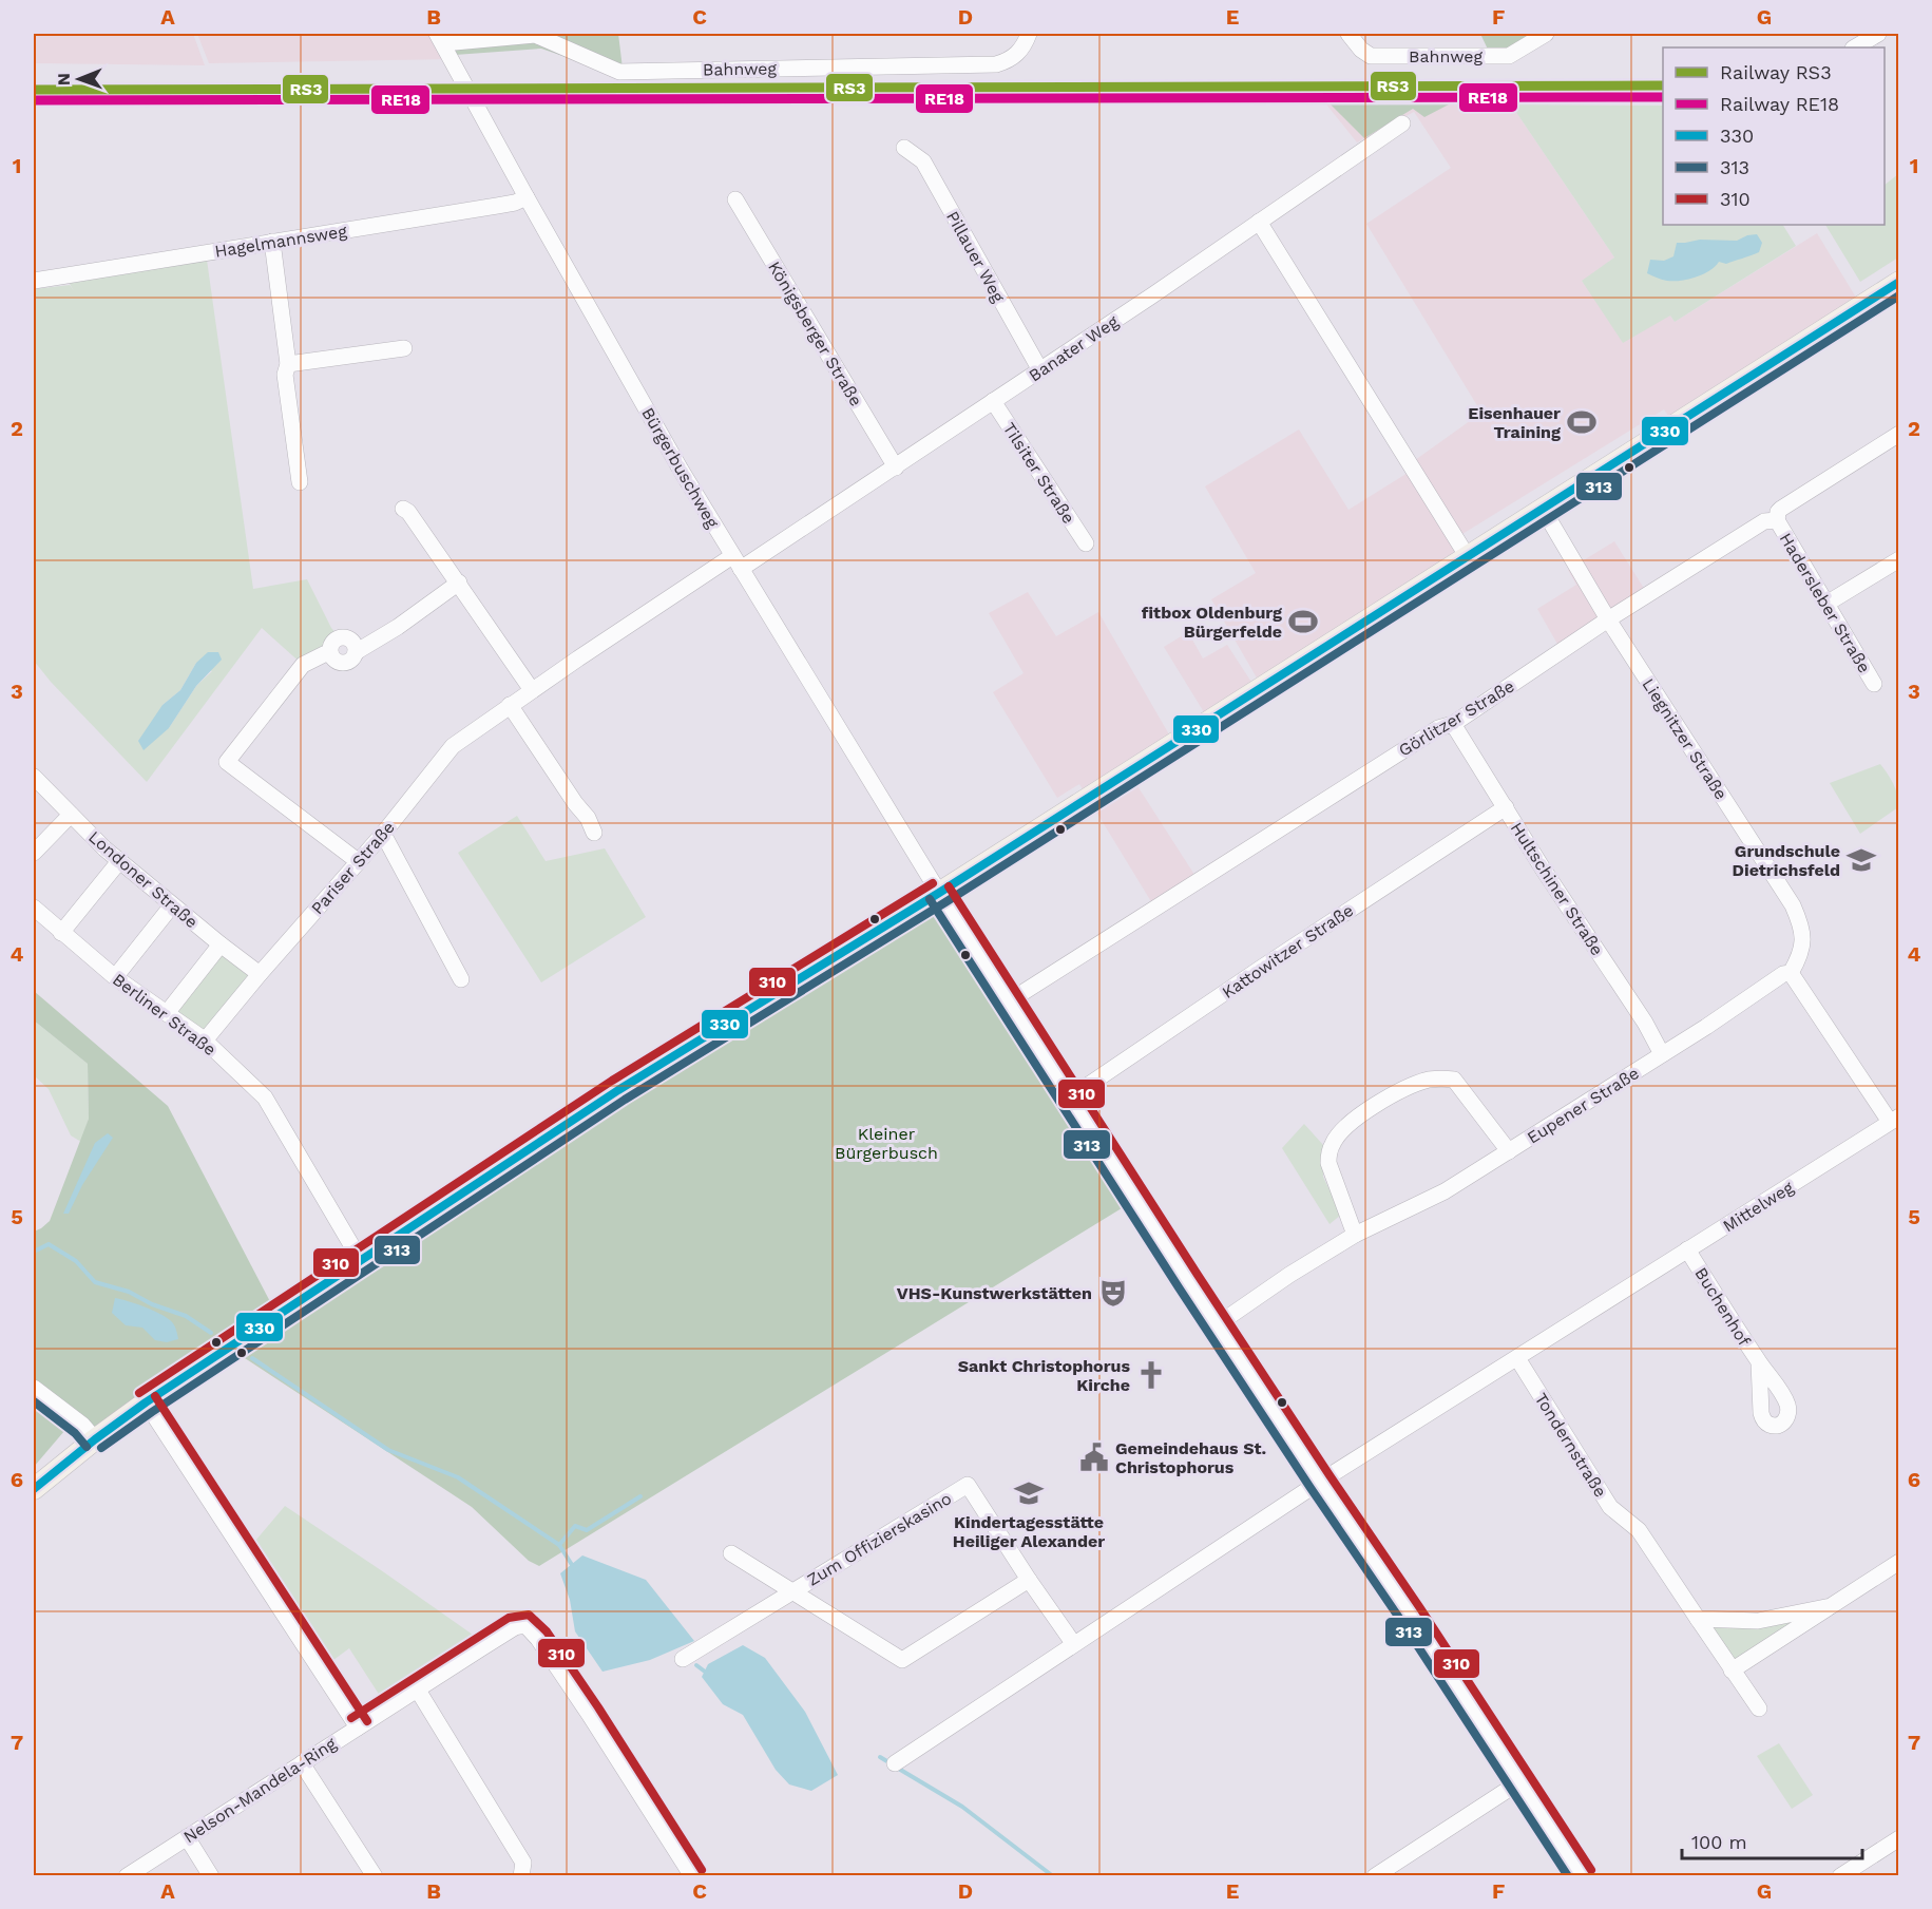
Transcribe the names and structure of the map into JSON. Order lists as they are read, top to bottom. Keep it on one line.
{"streets":{"street":["Bahnweg","Hagelmannsweg","Pillauer Weg","Königsberger Straße","Banater Weg","Bürgerbuschweg","Tilsiter Straße","Hadersleber Straße","Görlitzer Straße","Liegnitzer Straße","Pariser Straße","Londoner Straße","Hultschiner Straße","Kattowitzer Straße","Berliner Straße","Eupener Straße","Mittelweg","Buchenhof","Tondernstraße","Zum Offizierskasino","Nelson-Mandela-Ring"]},"crossings":[["Bahnweg","Bürgerbuschweg"],["Hagelmannsweg","Bürgerbuschweg"],["Pillauer Weg","Banater Weg"],["Königsberger Straße","Banater Weg"],["Banater Weg","Bürgerbuschweg"],["Banater Weg","Tilsiter Straße"],["Banater Weg","Pariser Straße"],["Bürgerbuschweg","Görlitzer Straße"],["Bürgerbuschweg","Pariser Straße"],["Bürgerbuschweg","Kattowitzer Straße"],["Bürgerbuschweg","Eupener Straße"],["Bürgerbuschweg","Mittelweg"],["Hadersleber Straße","Görlitzer Straße"],["Görlitzer Straße","Liegnitzer Straße"],["Görlitzer Straße","Hultschiner Straße"],["Liegnitzer Straße","Eupener Straße"],["Pariser Straße","Londoner Straße"],["Pariser Straße","Berliner Straße"],["Hultschiner Straße","Kattowitzer Straße"],["Hultschiner Straße","Eupener Straße"],["Mittelweg","Buchenhof"],["Mittelweg","Tondernstraße"],["Mittelweg","Zum Offizierskasino"]],"parks":["Kleiner Bürgerbusch"],"places":{"sports":["Eisenhauer Training","fitbox Oldenburg Bürgerfelde"],"school or university":["Grundschule Dietrichsfeld","Kindertagesstätte Heiliger Alexander"],"theatre":["VHS-Kunstwerkstätten"],"church":["Sankt Christophorus Kirche"],"public building":["Gemeindehaus St. Christophorus"]},"lines":["rail line RS3","rail line RE18","transit line 330","transit line 313","transit line 310"],"legend":["Railway RS3","Railway RE18","330","313","310"],"scale_bar":"100 m","north":"left","grid":{"columns":["A","B","C","D","E","F","G"],"rows":["1","2","3","4","5","6","7"]}}
